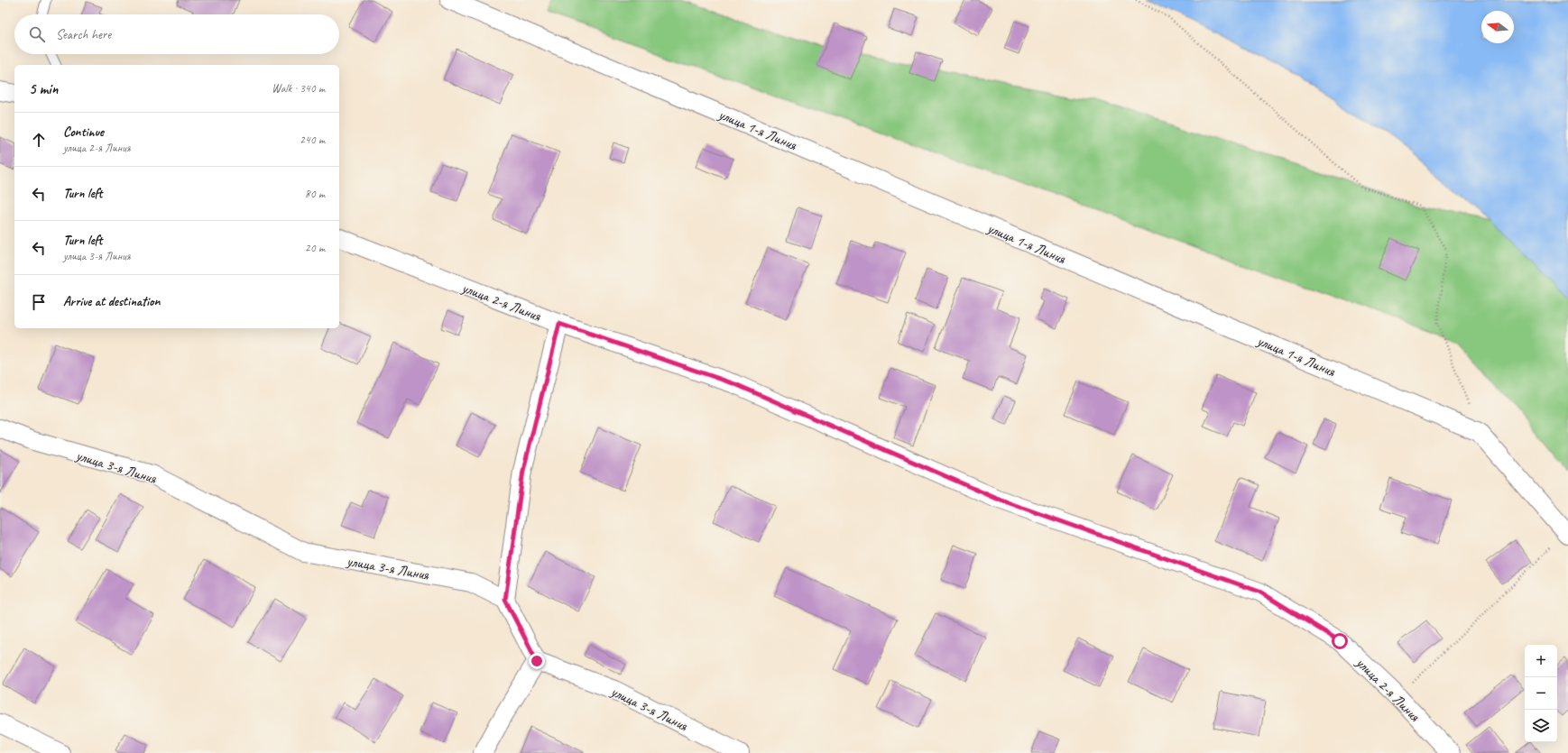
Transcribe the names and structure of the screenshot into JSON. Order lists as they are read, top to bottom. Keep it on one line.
{"streets":{"street":["улица 1-я Линия","улица 2-я Линия","улица 3-я Линия"]},"north":"left","page":{"search":"Search here","heading":["5 min","Walk · 340 m"],"list":[["Continue","улица 2-я Линия","240 m"],["Turn left","80 m"],["Turn left","улица 3-я Линия","20 m"],"Arrive at destination"],"map_buttons":["+","−"]}}
